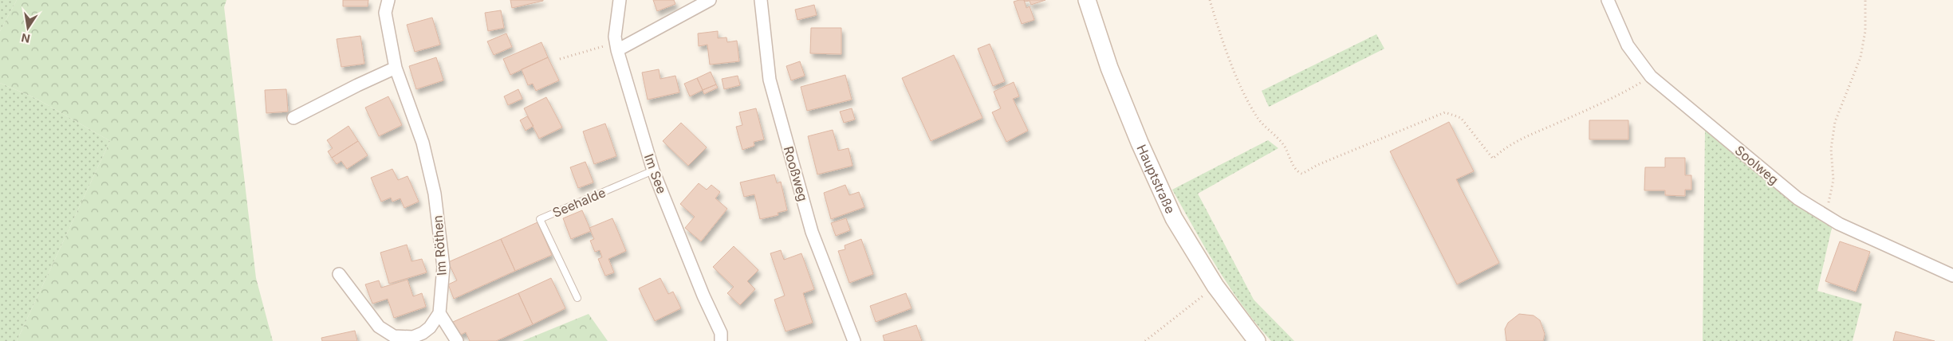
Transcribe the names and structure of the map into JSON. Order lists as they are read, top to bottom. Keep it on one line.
{"streets":{"main road":["Hauptstraße"],"street":["Soolweg","Im See","Rooßweg","Im Röthen"],"lane":["Seehalde"]},"crossings":[["Im See","Seehalde"]],"north":"bottom"}
